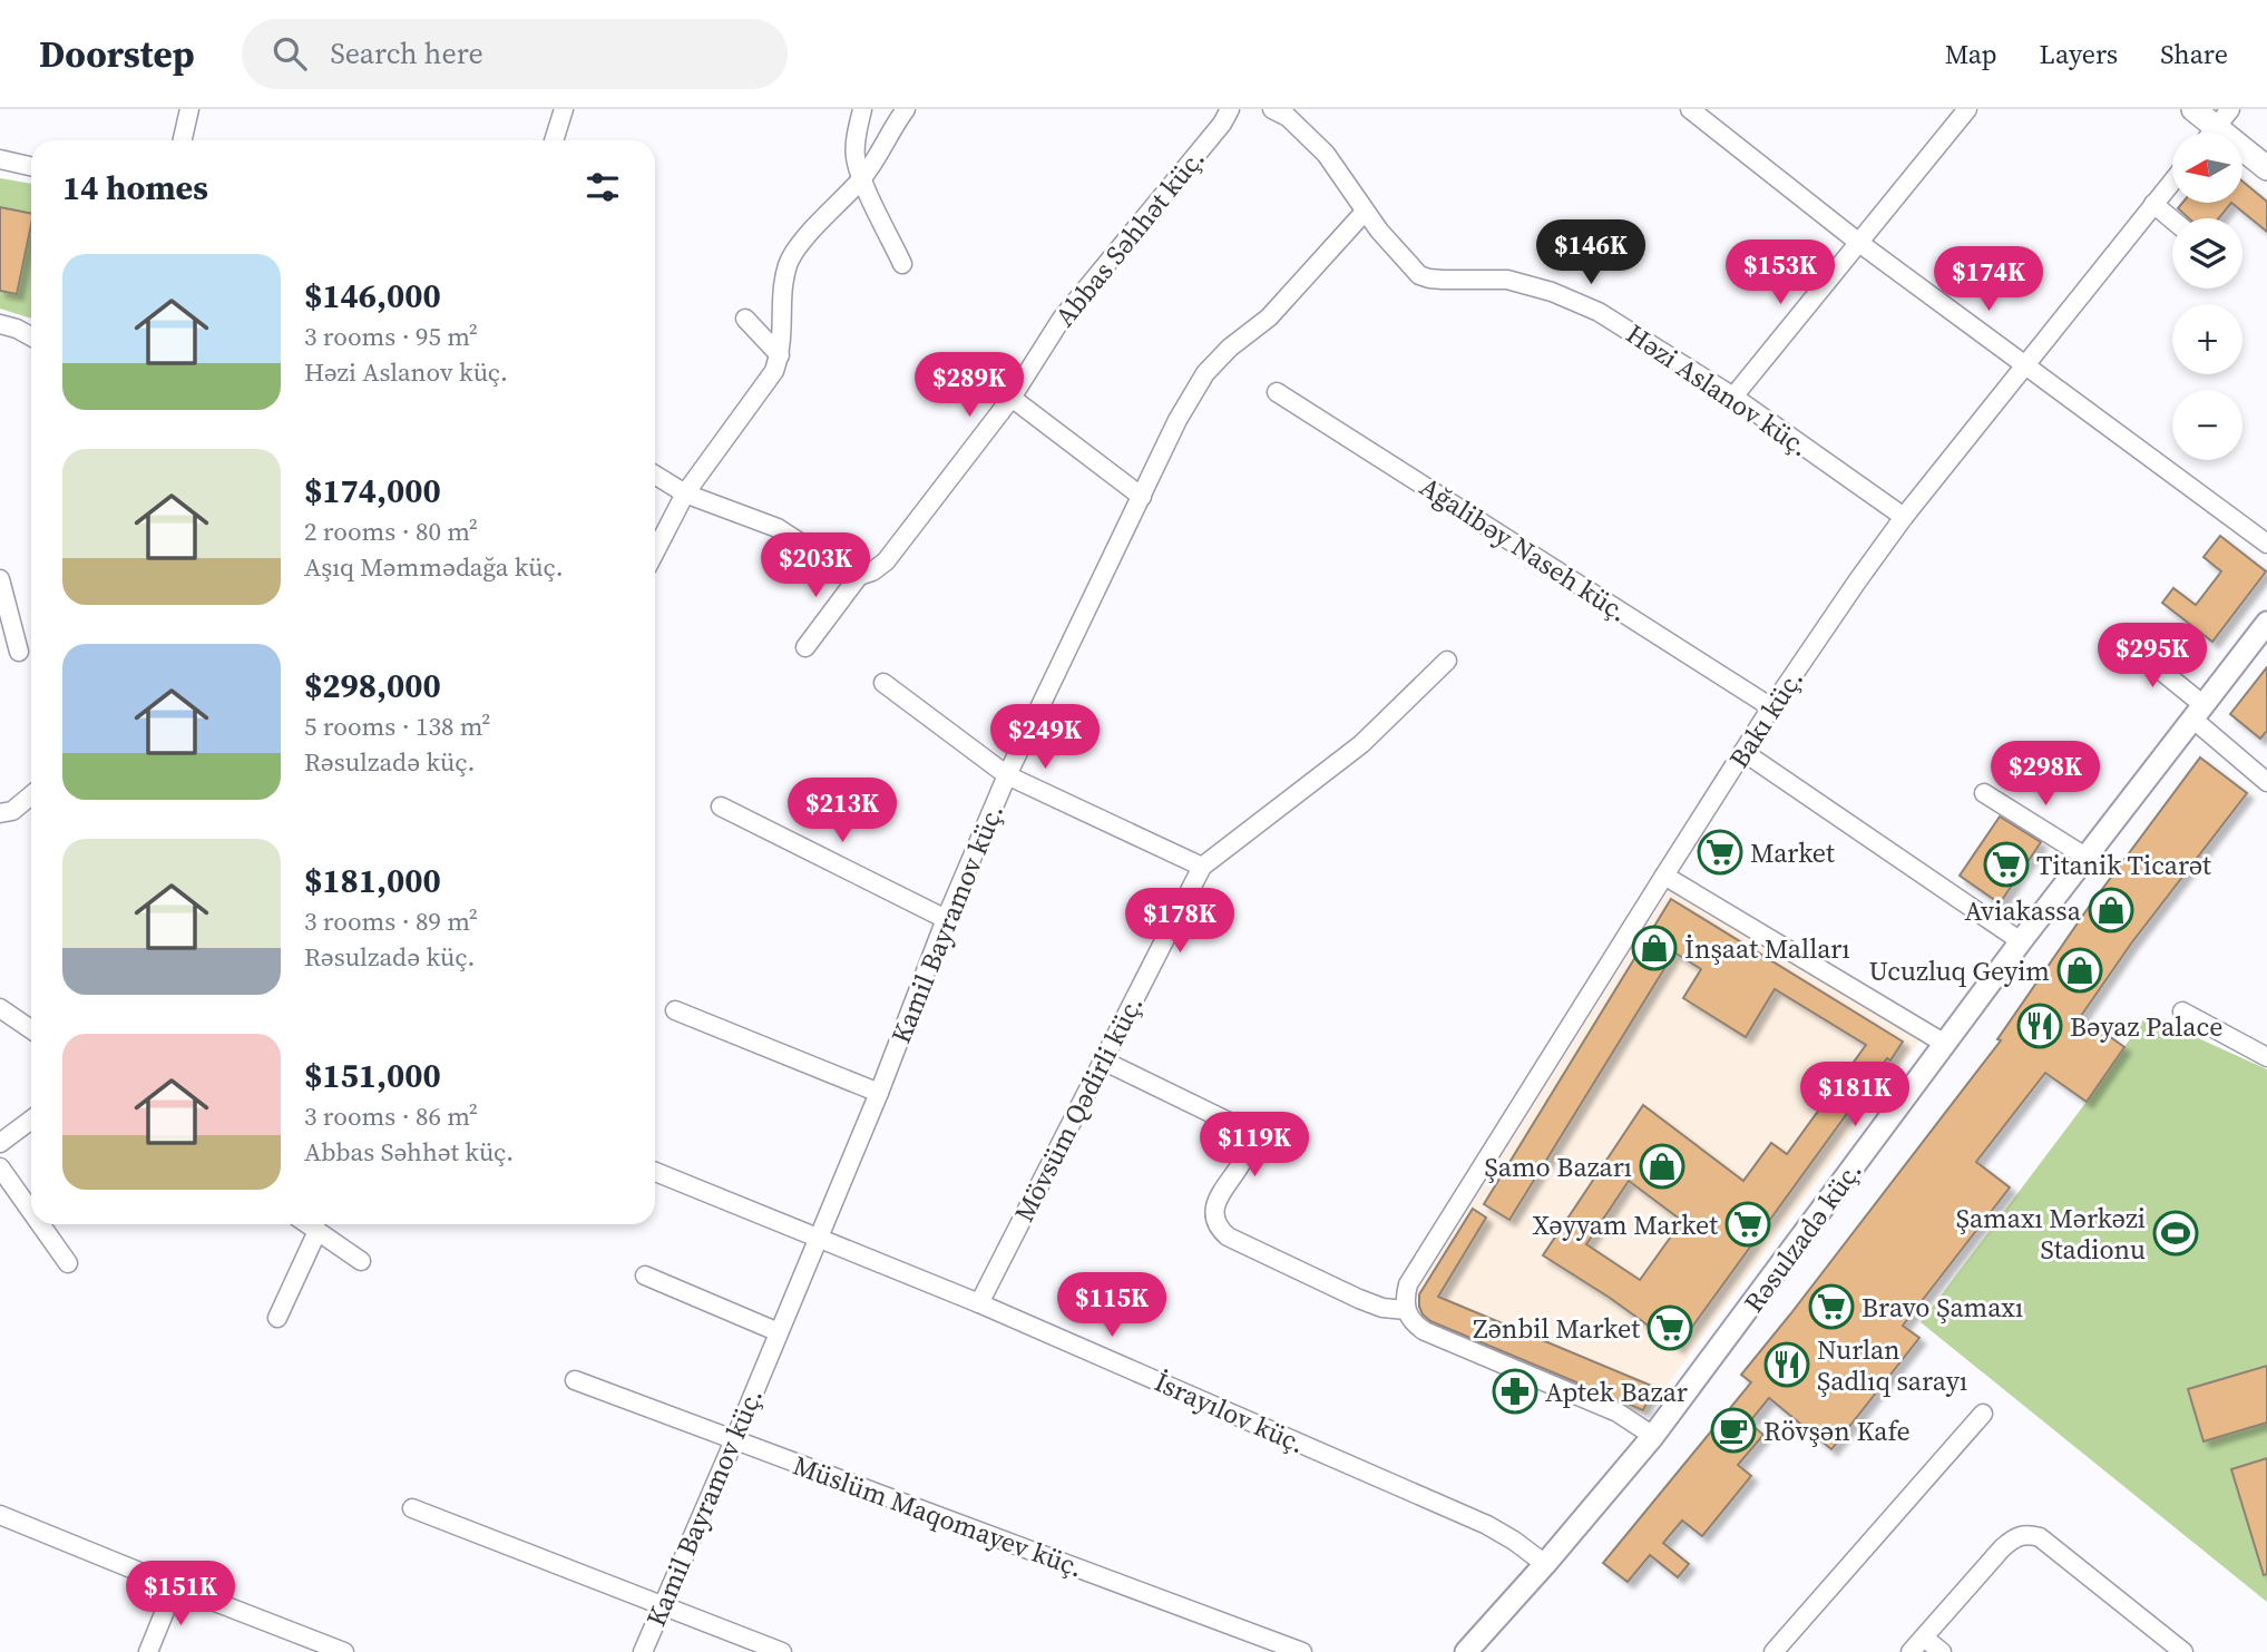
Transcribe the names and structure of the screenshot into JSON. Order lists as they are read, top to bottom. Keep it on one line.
{"streets":{"street":["Abbas Səhhət küç.","Həzi Aslanov küç.","Ağalibəy Naseh küç.","Bakı küç.","Kamil Bayramov küç.","Mövsüm Qədirli küç.","Rəsulzadə küç.","İsrayılov küç.","Müslüm Maqomayev küç."]},"crossings":[["Həzi Aslanov küç.","Bakı küç."],["Həzi Aslanov küç.","Kamil Bayramov küç."],["Ağalibəy Naseh küç.","Bakı küç."],["Kamil Bayramov küç.","İsrayılov küç."],["Kamil Bayramov küç.","Müslüm Maqomayev küç."],["Mövsüm Qədirli küç.","İsrayılov küç."],["Rəsulzadə küç.","İsrayılov küç."]],"places":{"supermarket":["Market","Titanik Ticarət","Xəyyam Market","Bravo Şamaxı","Zənbil Market"],"shop":["Aviakassa","İnşaat Malları","Ucuzluq Geyim","Şamo Bazarı"],"restaurant":["Bəyaz Palace","Nurlan Şadlıq sarayı"],"sports":["Şamaxı Mərkəzi Stadionu"],"pharmacy":["Aptek Bazar"],"cafe":["Rövşən Kafe"]},"north":"left","page":{"header":"Doorstep","search":"Search here","nav":["Map","Layers","Share"],"map_buttons":["+","−"],"heading":"14 homes","price":["$146K","$153K","$174K","$289K","$203K","$295K","$249K","$298K","$213K","$178K","$181K","$119K","$115K","$151K"],"list":[{"name":"$146,000","note":"3 rooms · 95 m² · Həzi Aslanov küç."},{"name":"$174,000","note":"2 rooms · 80 m² · Aşıq Məmmədağa küç."},{"name":"$298,000","note":"5 rooms · 138 m² · Rəsulzadə küç."},{"name":"$181,000","note":"3 rooms · 89 m² · Rəsulzadə küç."},{"name":"$151,000","note":"3 rooms · 86 m² · Abbas Səhhət küç."}]}}
